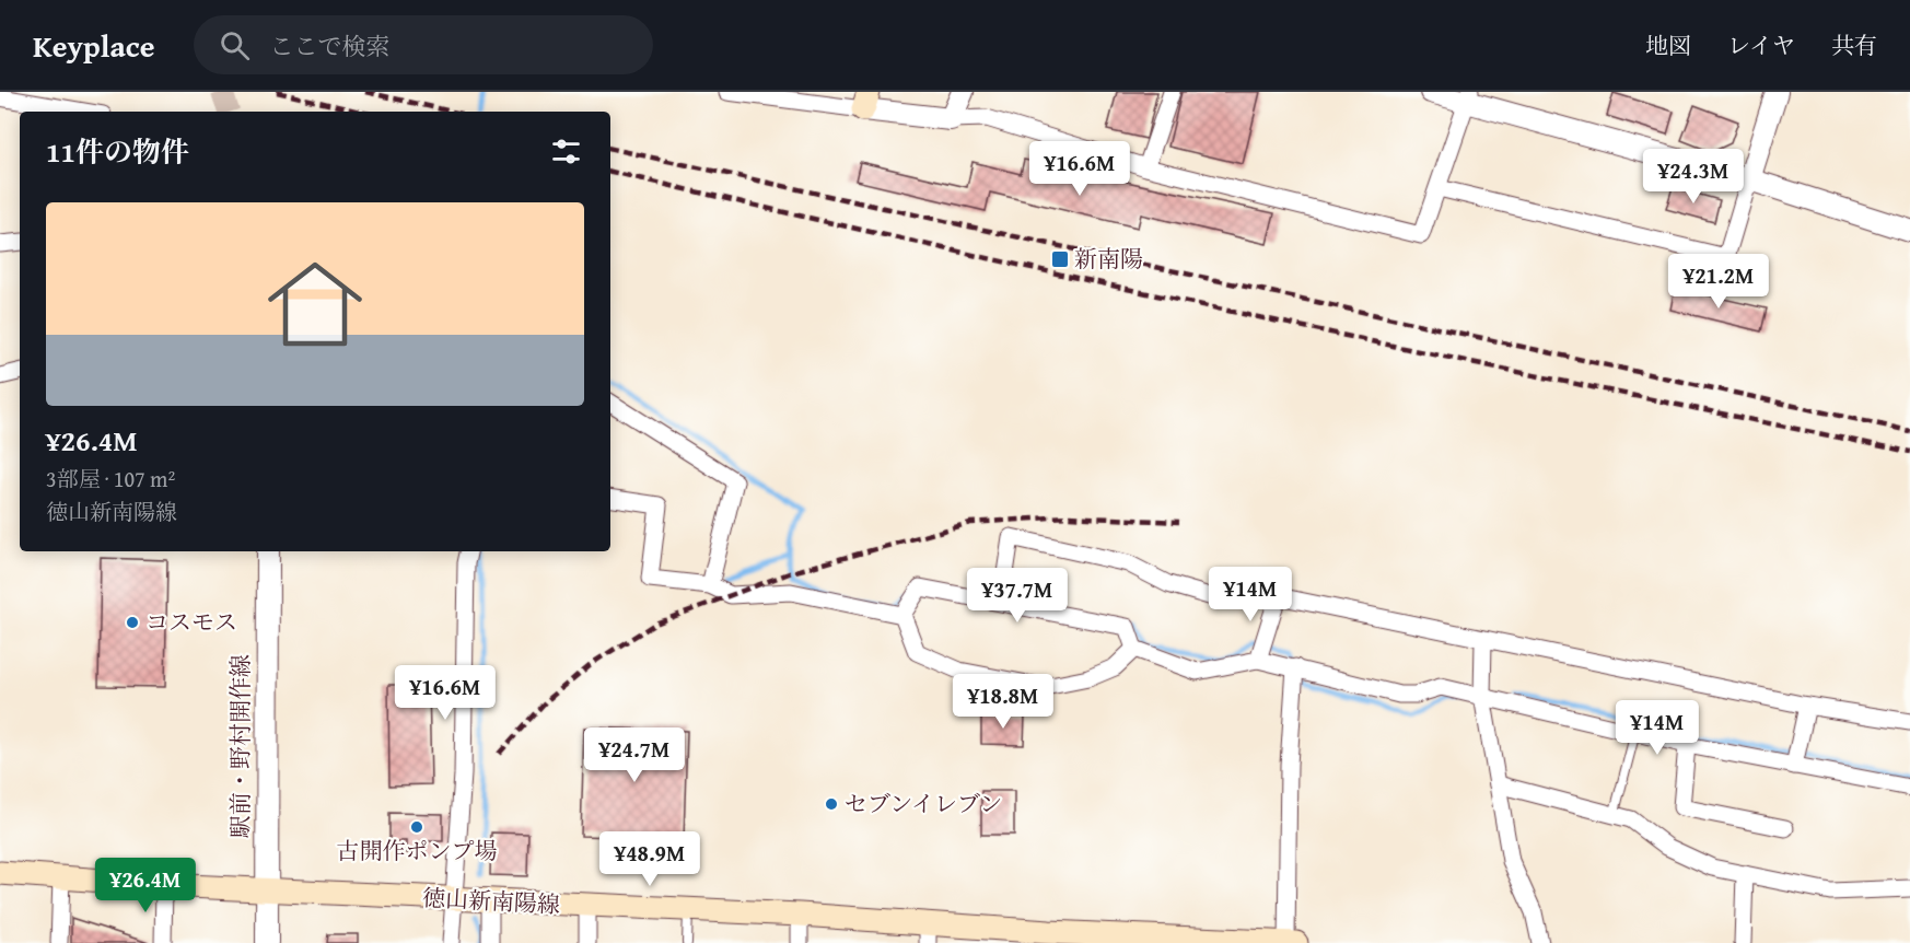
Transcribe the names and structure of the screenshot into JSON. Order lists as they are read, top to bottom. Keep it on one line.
{"streets":{"main road":["徳山新南陽線"],"street":["駅前・野村開作線"]},"crossings":[["駅前・野村開作線","徳山新南陽線"]],"places":{"transit":["新南陽"],"other":["コスモス","セブンイレブン","古開作ポンプ場"]},"page":{"header":"Keyplace","search":"ここで検索","nav":["地図","レイヤ","共有"],"heading":"11件の物件","price":["¥16.6M","¥24.3M","¥21.2M","¥14M","¥37.7M","¥16.6M","¥18.8M","¥14M","¥24.7M","¥48.9M","¥26.4M"],"list":[{"name":"¥26.4M","note":"3部屋 · 107 m² · 徳山新南陽線"}]}}
